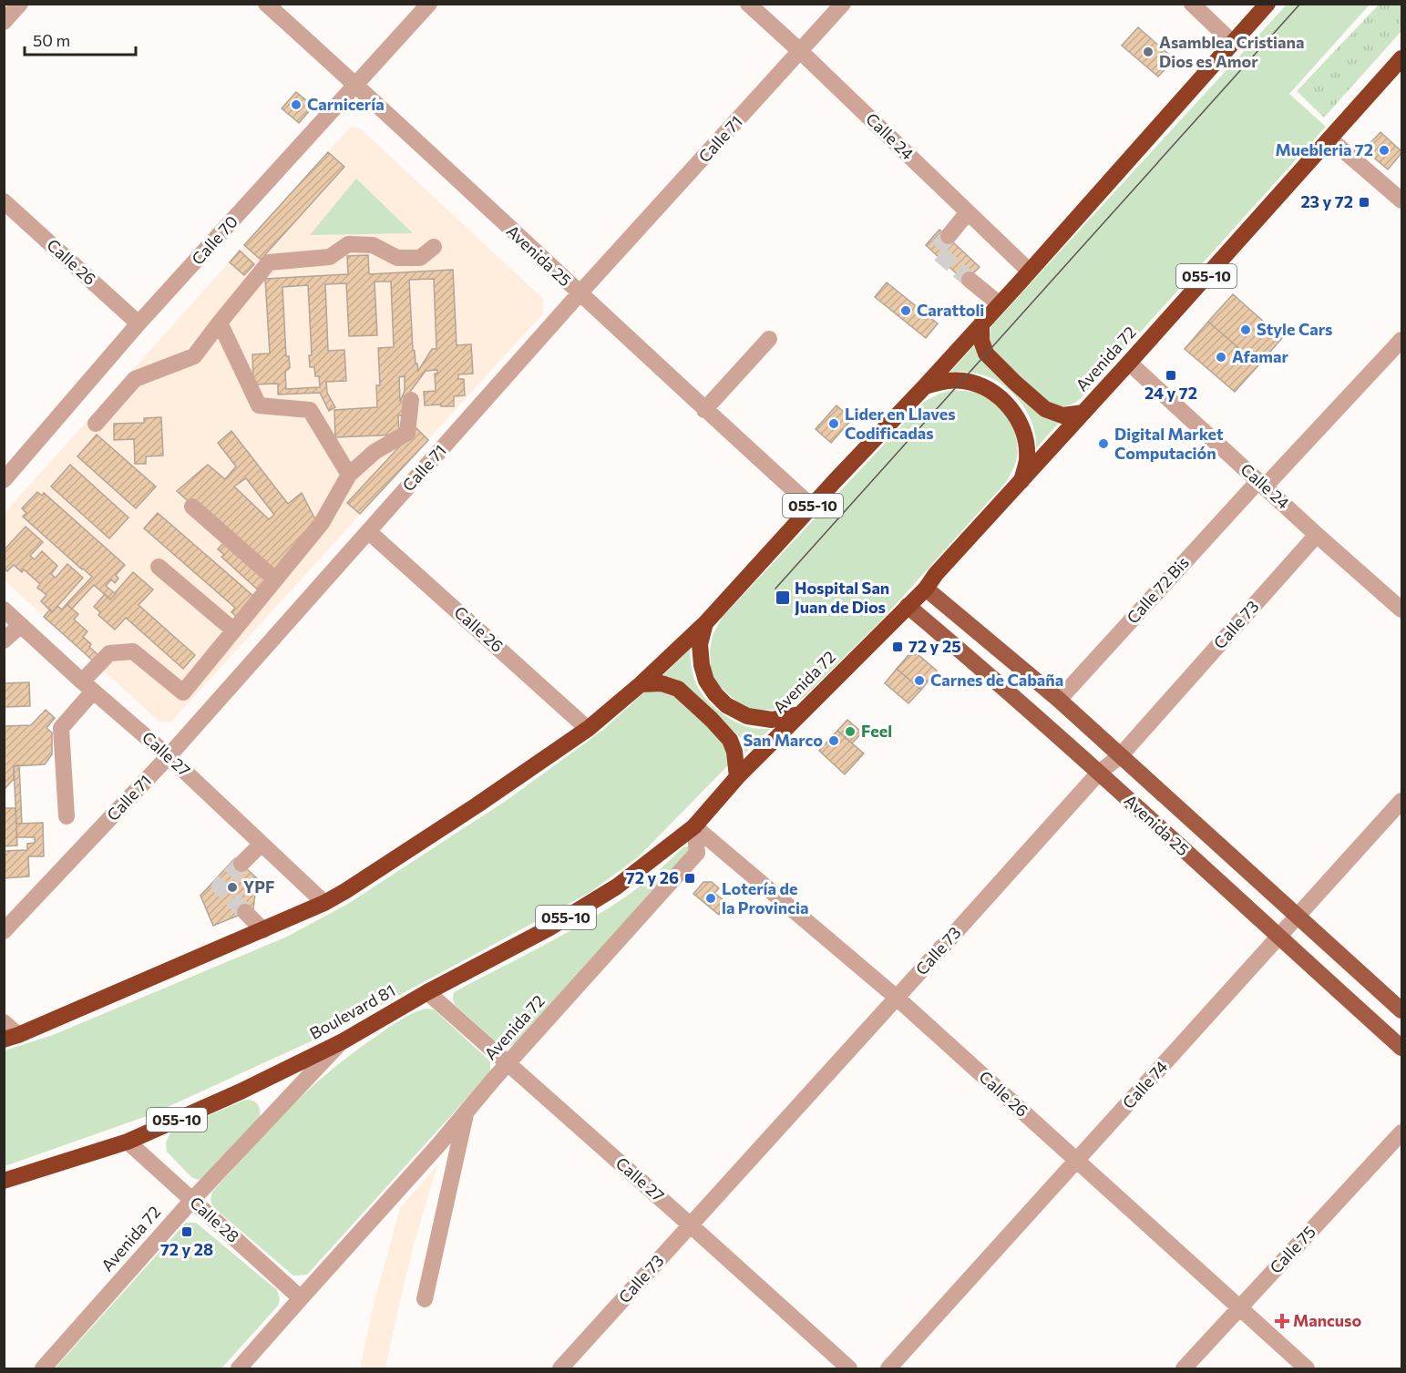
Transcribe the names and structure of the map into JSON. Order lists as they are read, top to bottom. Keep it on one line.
{"streets":{"highway":["055-10","Avenida 72","Boulevard 81"],"main road":["Avenida 25"],"street":["Calle 24","Calle 71","Calle 70","Calle 26","Calle 72 Bis","Calle 73","Calle 27","Calle 74","Calle 28","Calle 75"]},"crossings":[["Calle 24","Calle 71"],["Calle 24","055-10"],["Calle 24","Avenida 72"],["Calle 24","Calle 72 Bis"],["Calle 24","Calle 73"],["Calle 71","Avenida 25"],["Calle 71","Calle 26"],["Calle 71","Calle 27"],["Calle 70","Avenida 25"],["Calle 70","Calle 26"],["Avenida 25","055-10"],["Avenida 25","Avenida 72"],["Avenida 25","Calle 72 Bis"],["Avenida 25","Calle 73"],["Avenida 25","Calle 74"],["Calle 26","055-10"],["Calle 26","Avenida 72"],["Calle 26","Calle 73"],["Calle 26","Boulevard 81"],["Calle 26","Calle 74"],["Calle 26","Calle 75"],["055-10","Calle 27"],["Avenida 72","Calle 27"],["Avenida 72","Boulevard 81"],["Avenida 72","Calle 28"],["Calle 73","Calle 27"],["Calle 27","Boulevard 81"],["Boulevard 81","Calle 28"]],"places":{"other":["Asamblea Cristiana Dios es Amor","Carnicería","Muebleria 72","Carattoli","Style Cars","Afamar","Lider en Llaves Codificadas","Digital Market Computación","Carnes de Cabaña","Feel","San Marco","YPF","Lotería de la Provincia"],"transit":["23 y 72","24 y 72","Hospital San Juan de Dios","72 y 25","72 y 26","72 y 28"],"health":["Mancuso"]},"scale_bar":"50 m"}
